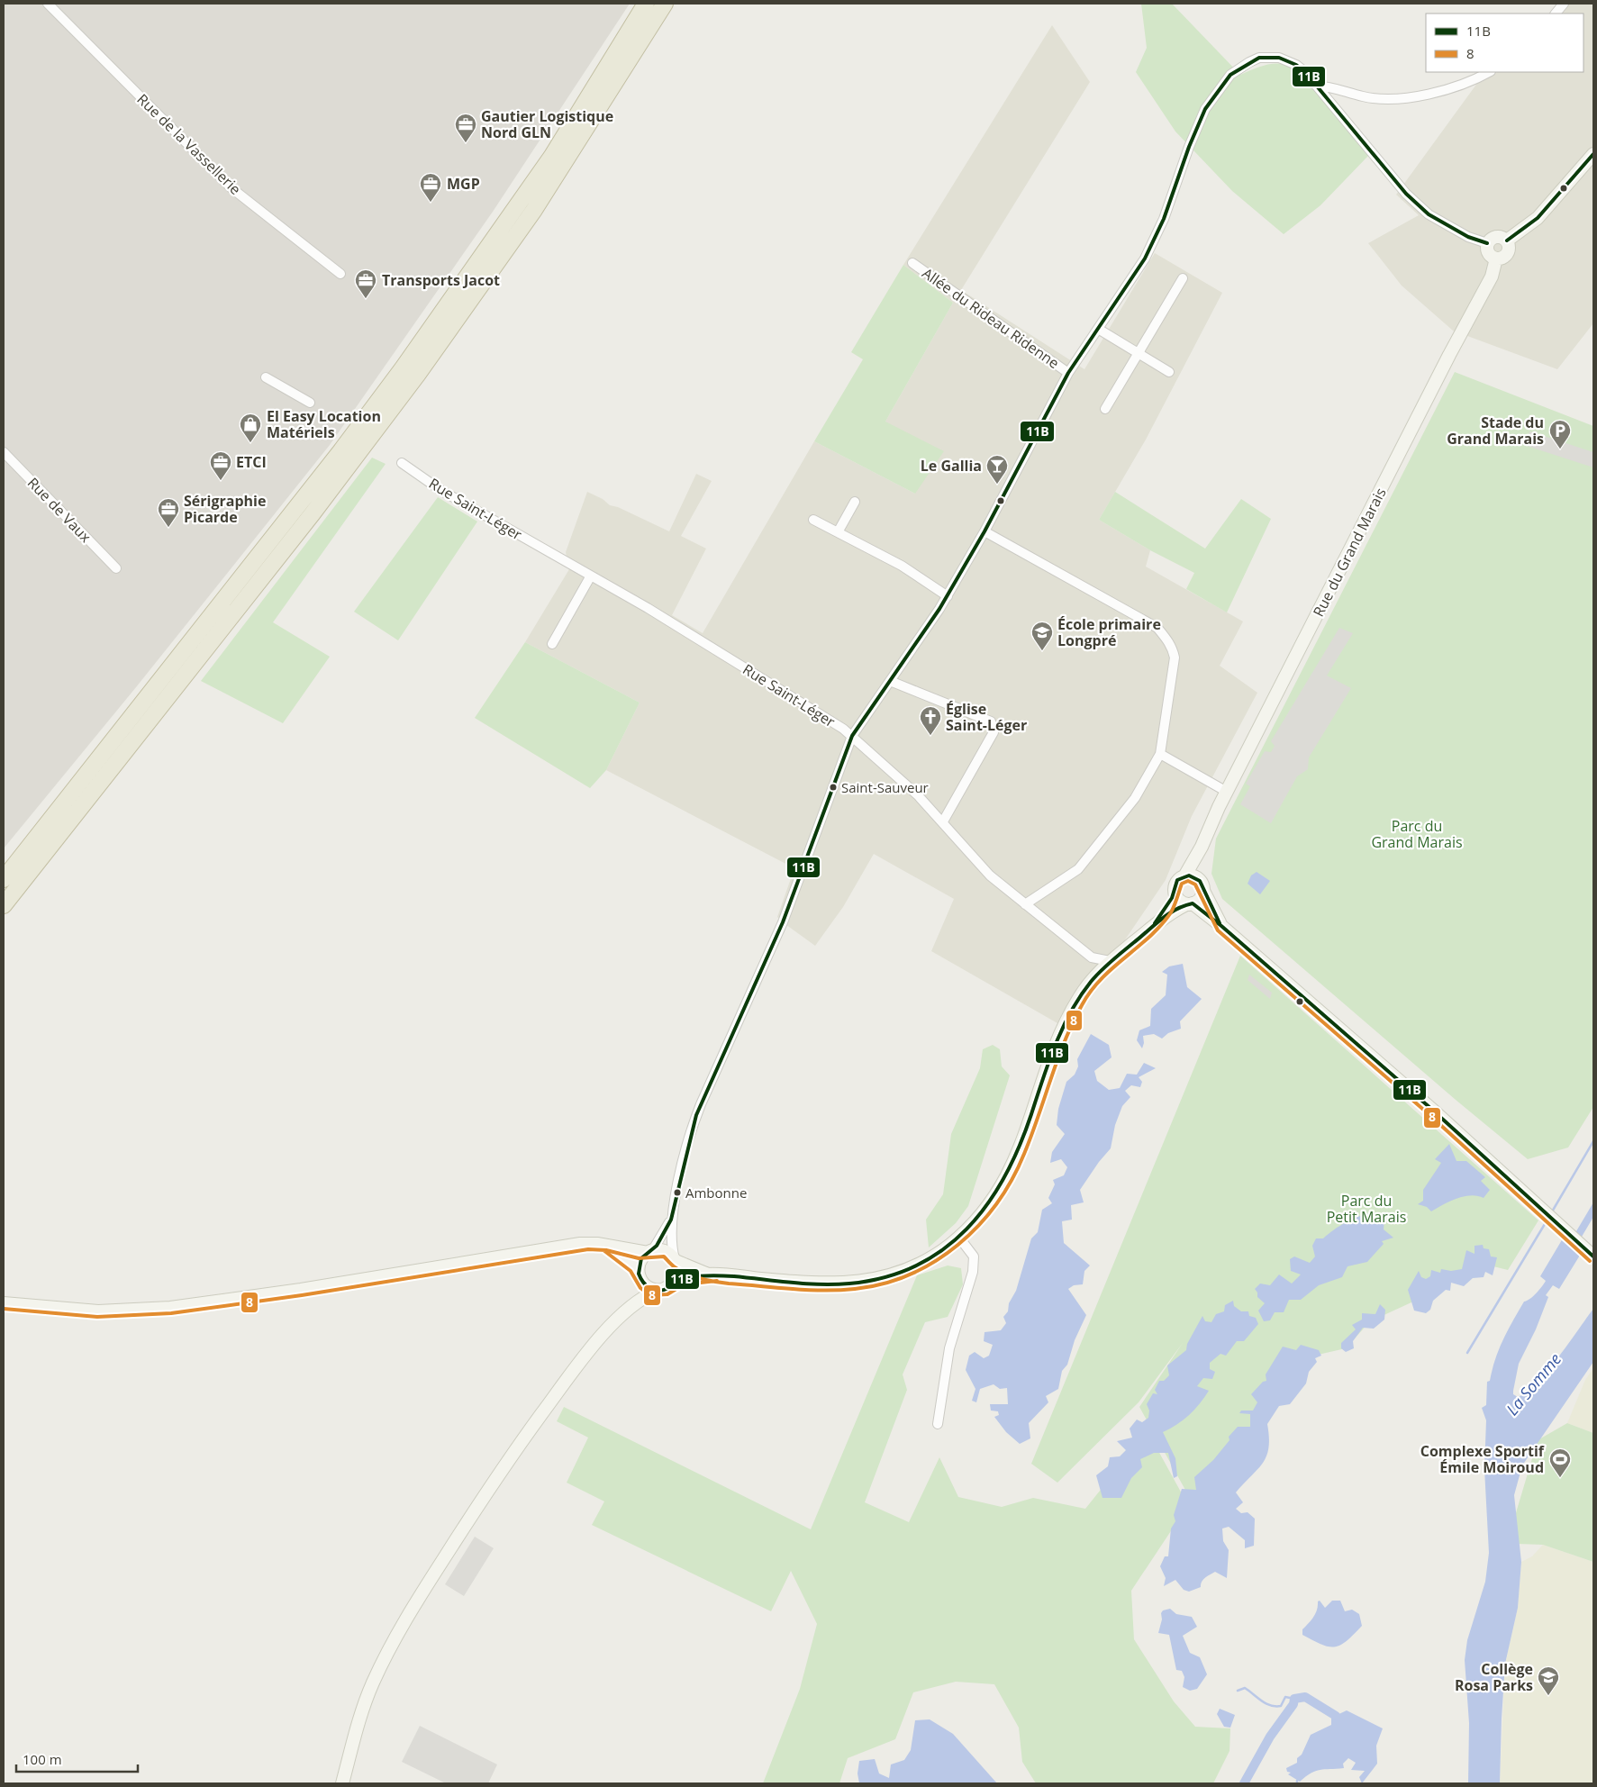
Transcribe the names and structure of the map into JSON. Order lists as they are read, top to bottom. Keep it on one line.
{"streets":{"street":["Rue de la Vassellerie","Allée du Rideau Ridenne","Rue Saint-Léger","Rue de Vaux","Rue du Grand Marais"]},"water":["La Somme"],"parks":["Parc du Grand Marais","Parc du Petit Marais"],"places":{"office":["Gautier Logistique Nord GLN","MGP","Transports Jacot","ETCI","Sérigraphie Picarde"],"shop":["El Easy Location Matériels"],"parking":["Stade du Grand Marais"],"bar":["Le Gallia"],"school or university":["École primaire Longpré","Collège Rosa Parks"],"church":["Église Saint-Léger"],"other":["Saint-Sauveur","Ambonne"],"sports":["Complexe Sportif Émile Moiroud"]},"lines":["transit line 11B","transit line 8"],"legend":["11B","8"],"scale_bar":"100 m"}
